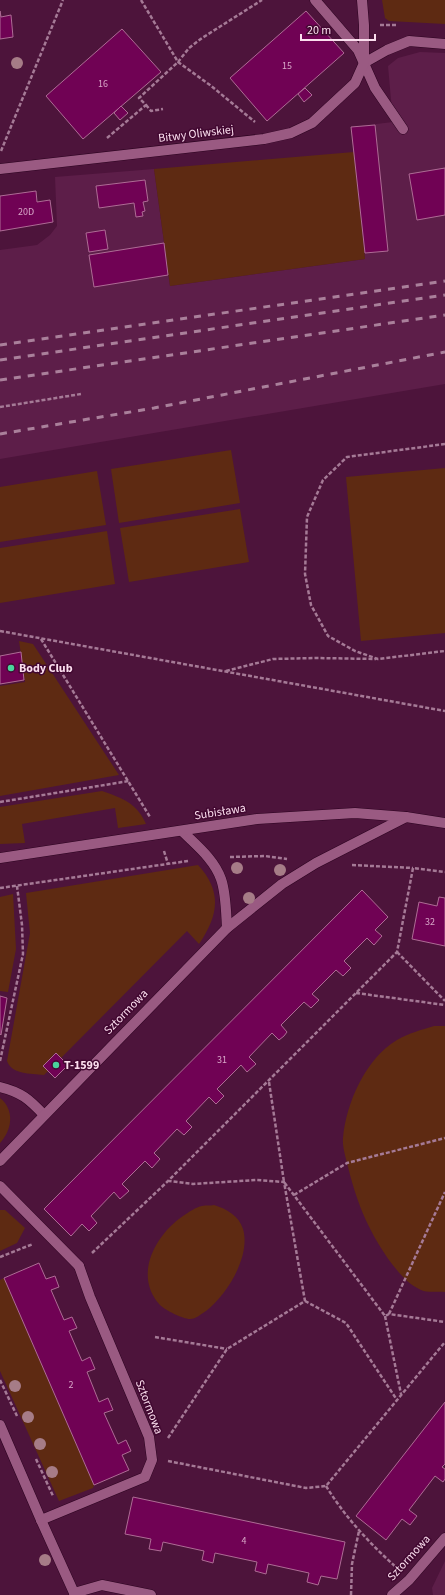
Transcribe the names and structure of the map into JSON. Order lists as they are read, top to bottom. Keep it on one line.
{"streets":{"street":["Bitwy Oliwskiej","Subisława","Sztormowa"]},"crossings":[["Subisława","Sztormowa"]],"places":["Body Club","T-1599"],"house_numbers":["15","16","20D","32","31","2","4"],"scale_bar":"20 m"}
